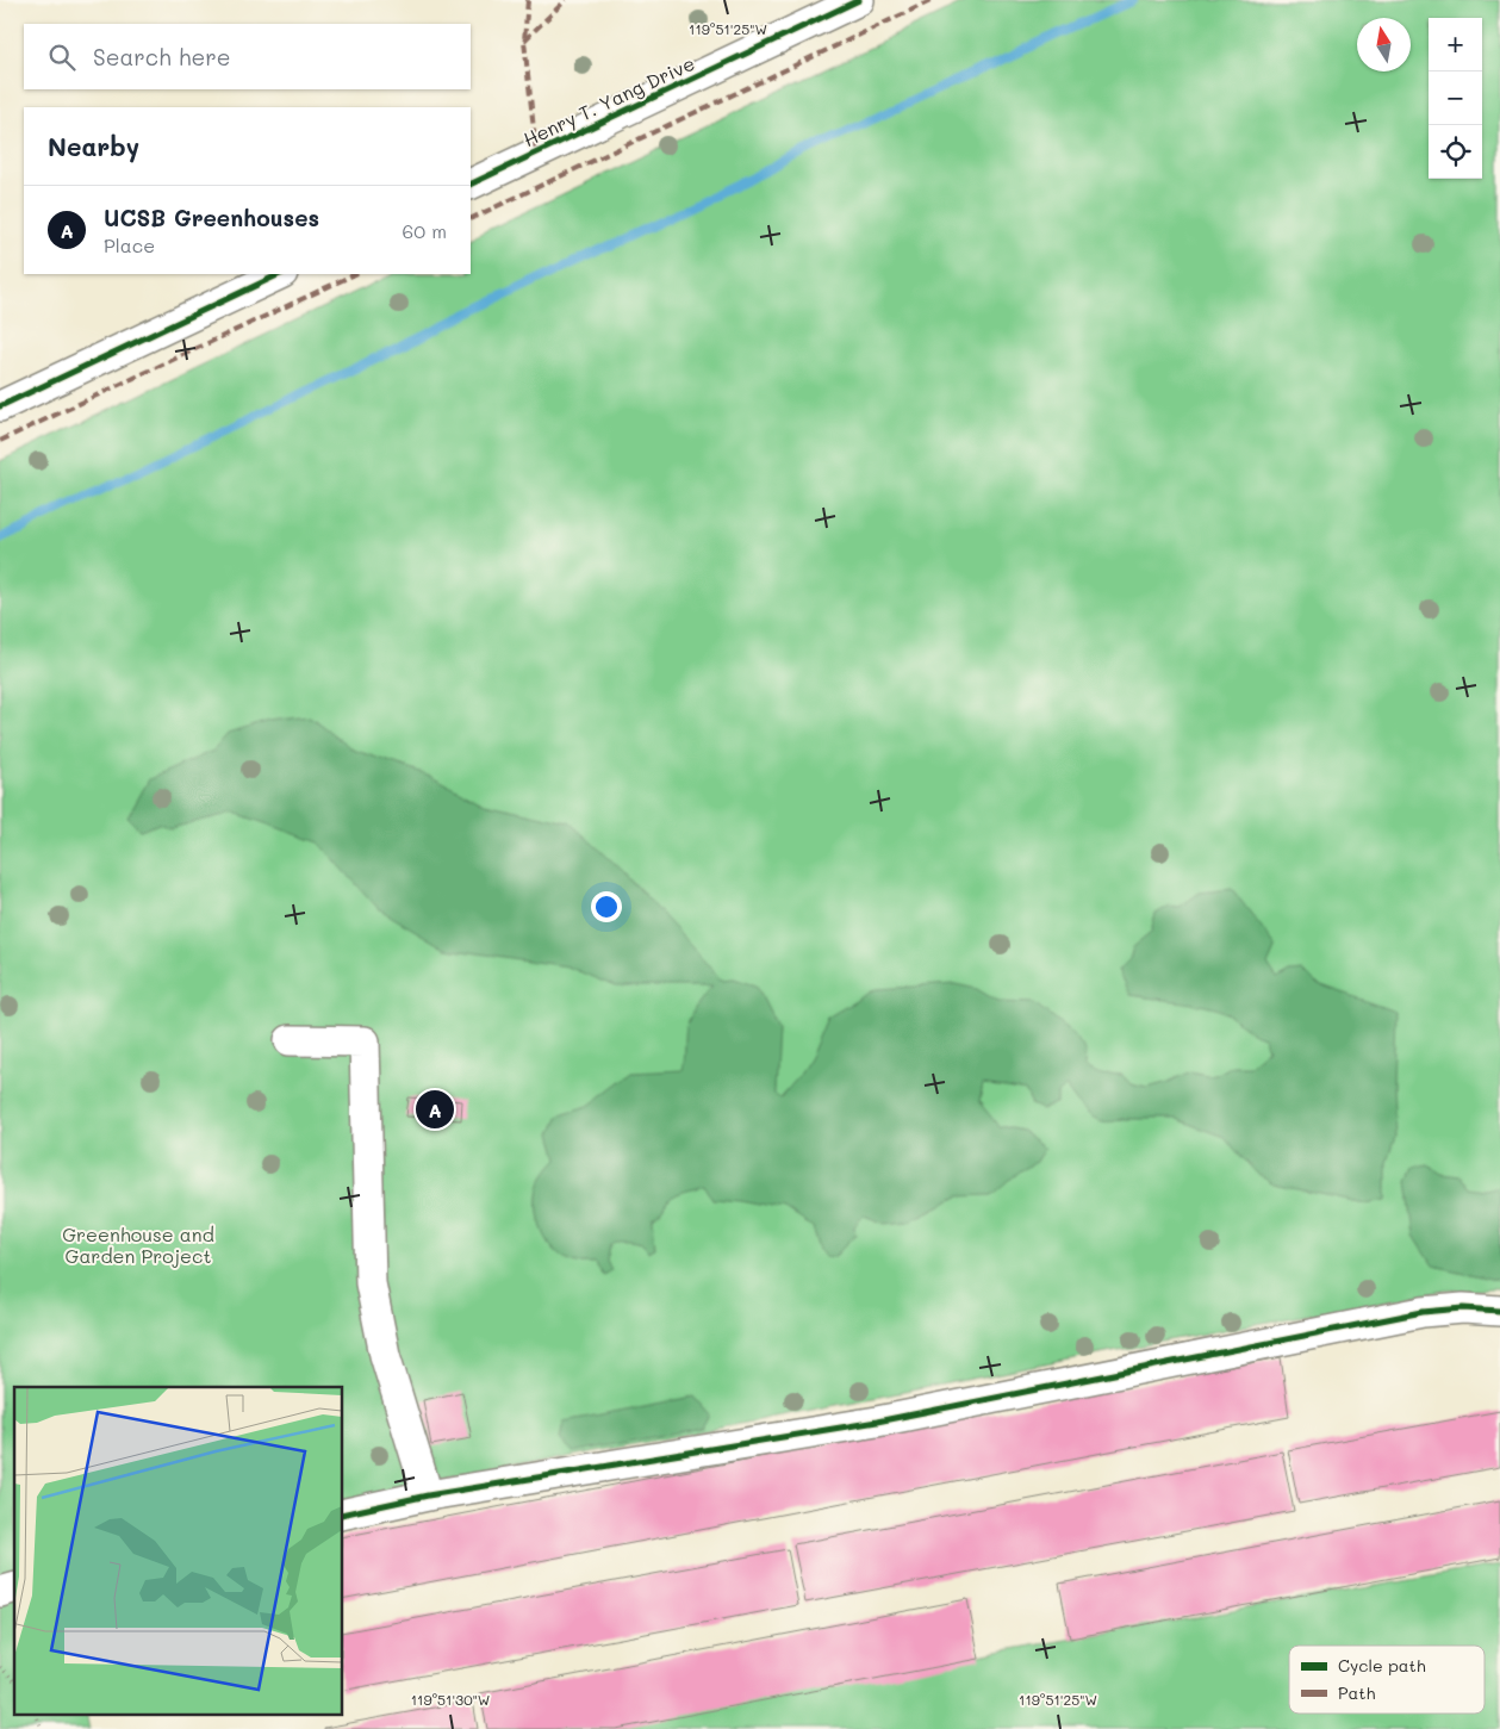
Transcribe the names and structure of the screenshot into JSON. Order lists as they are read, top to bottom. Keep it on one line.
{"streets":{"street":["Henry T. Yang Drive"]},"parks":["Greenhouse and Garden Project"],"legend":["Cycle path","Path"],"north":"top","page":{"map_buttons":["+","−"],"search":"Search here","heading":"Nearby","list":[{"mark":"A","name":"UCSB Greenhouses","note":"Place","value":"60 m"}],"pins":"A"},"coordinates":["119°51'25\"W","119°51'30\"W"]}
